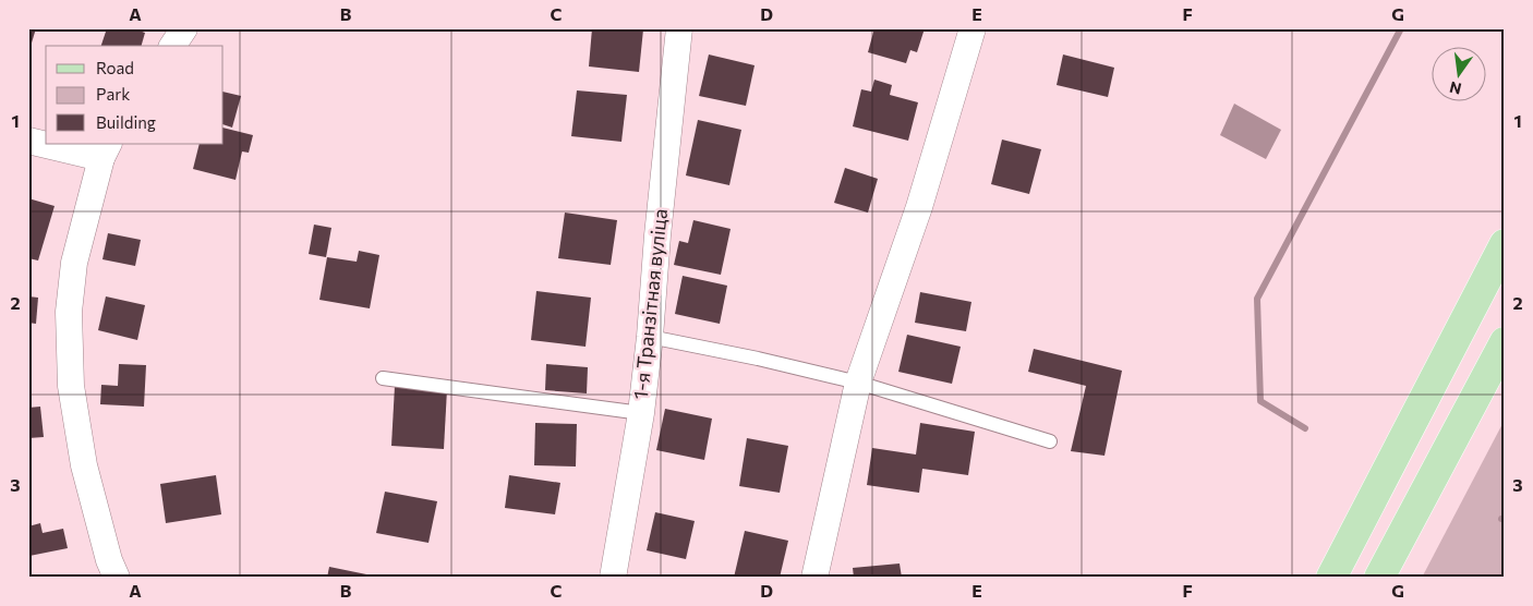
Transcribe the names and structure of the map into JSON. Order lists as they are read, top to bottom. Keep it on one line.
{"streets":{"street":["1-я Транзітная вуліца"]},"legend":["Road","Park","Building"],"north":"bottom","grid":{"columns":["A","B","C","D","E","F","G"],"rows":["1","2","3"]}}
